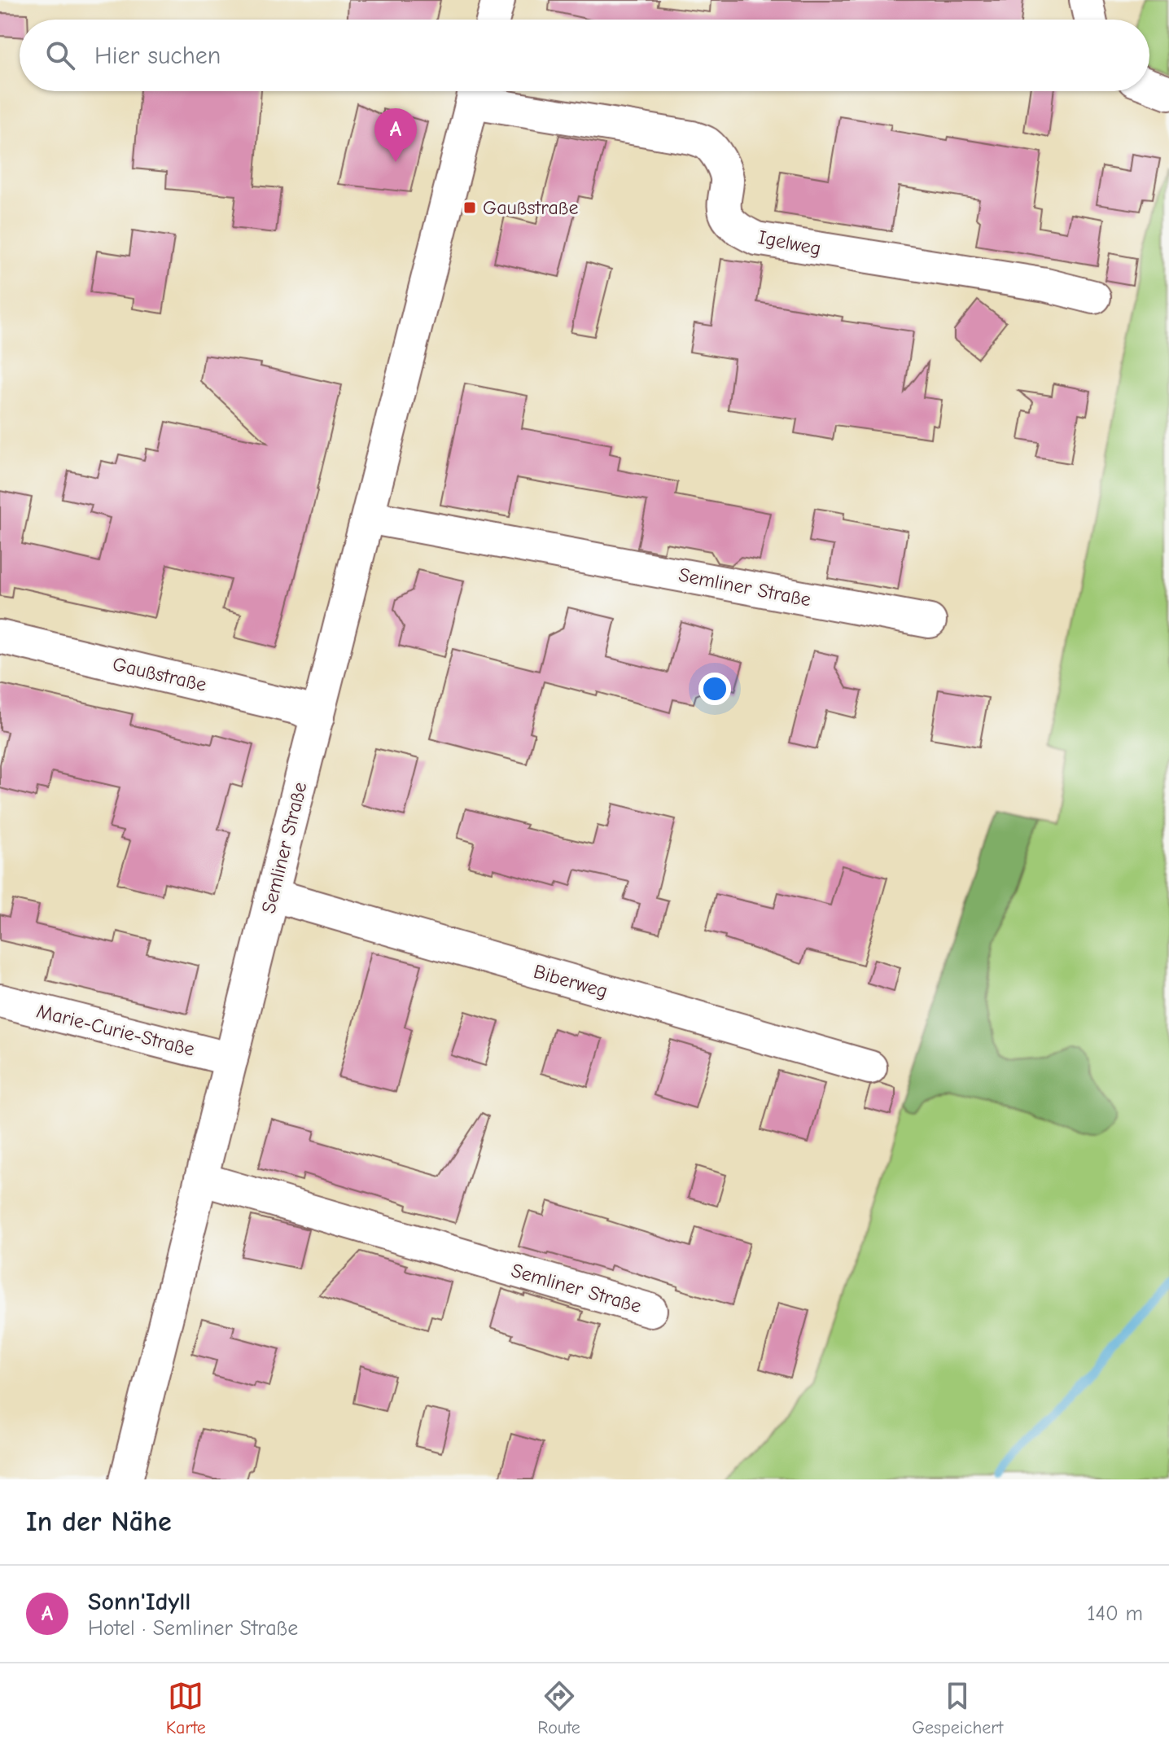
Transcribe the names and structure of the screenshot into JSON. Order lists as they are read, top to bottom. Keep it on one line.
{"streets":{"street":["Igelweg","Semliner Straße","Gaußstraße","Biberweg","Marie-Curie-Straße"]},"crossings":[["Igelweg","Semliner Straße"],["Semliner Straße","Gaußstraße"],["Semliner Straße","Biberweg"],["Semliner Straße","Marie-Curie-Straße"]],"places":{"transit":["Gaußstraße"]},"page":{"search":"Hier suchen","pins":"A","heading":"In der Nähe","list":[{"mark":"A","name":"Sonn'Idyll","note":"Hotel · Semliner Straße","value":"140 m"}],"nav":["Karte","Route","Gespeichert"]}}
